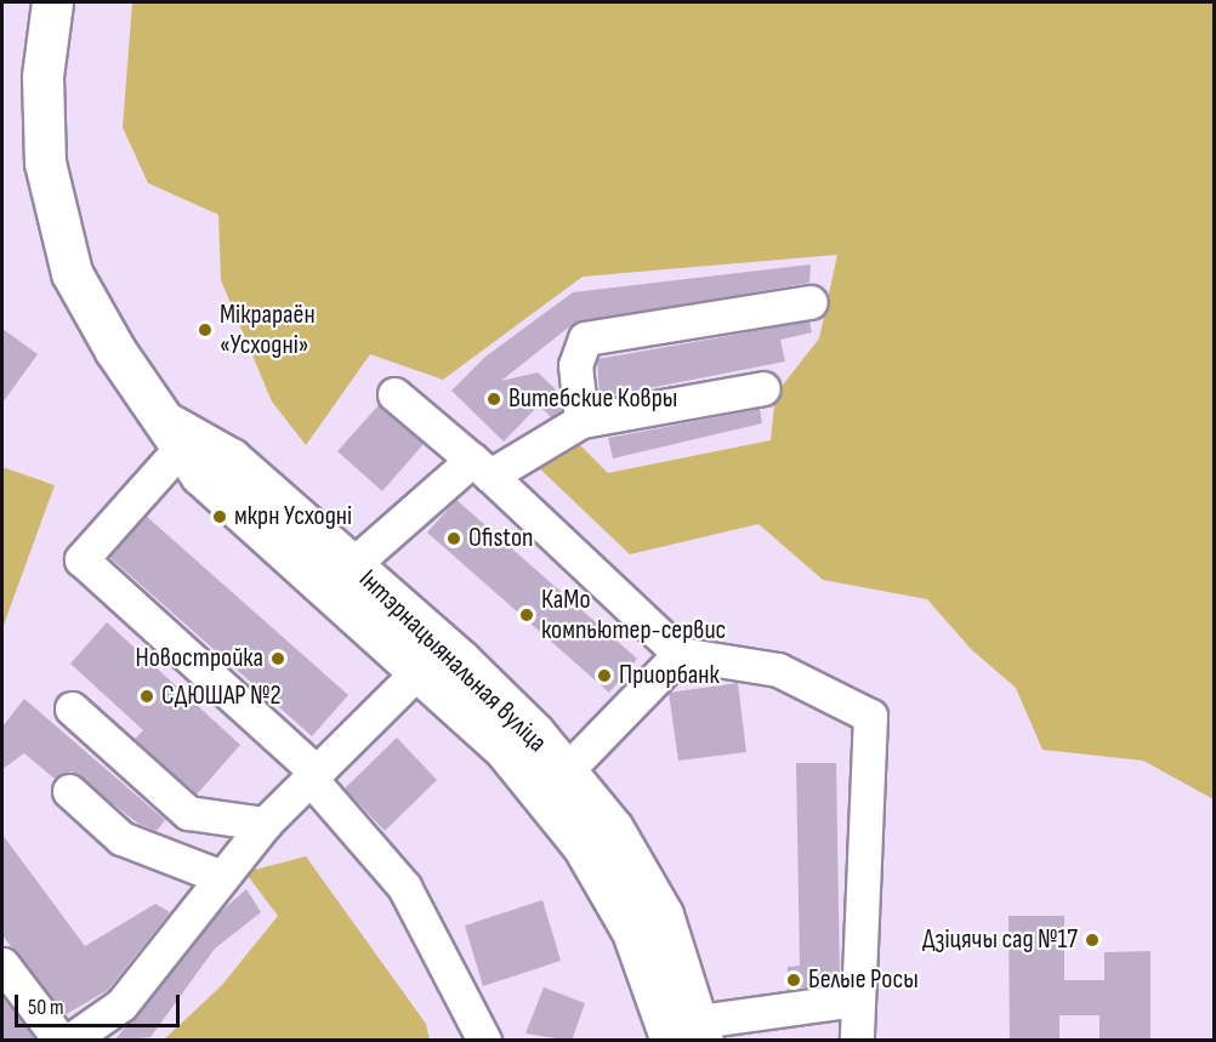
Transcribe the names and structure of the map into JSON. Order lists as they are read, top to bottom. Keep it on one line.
{"streets":{"main road":["Інтэрнацыянальная вуліца"]},"places":["Мікрараён «Усходні»","Витебские Ковры","мкрн Усходні","Ofiston","КаМо компьютер-сервис","Новостройка","Приорбанк","СДЮШАР №2","Дзіцячы сад №17","Белые Росы"],"scale_bar":"50 m"}
